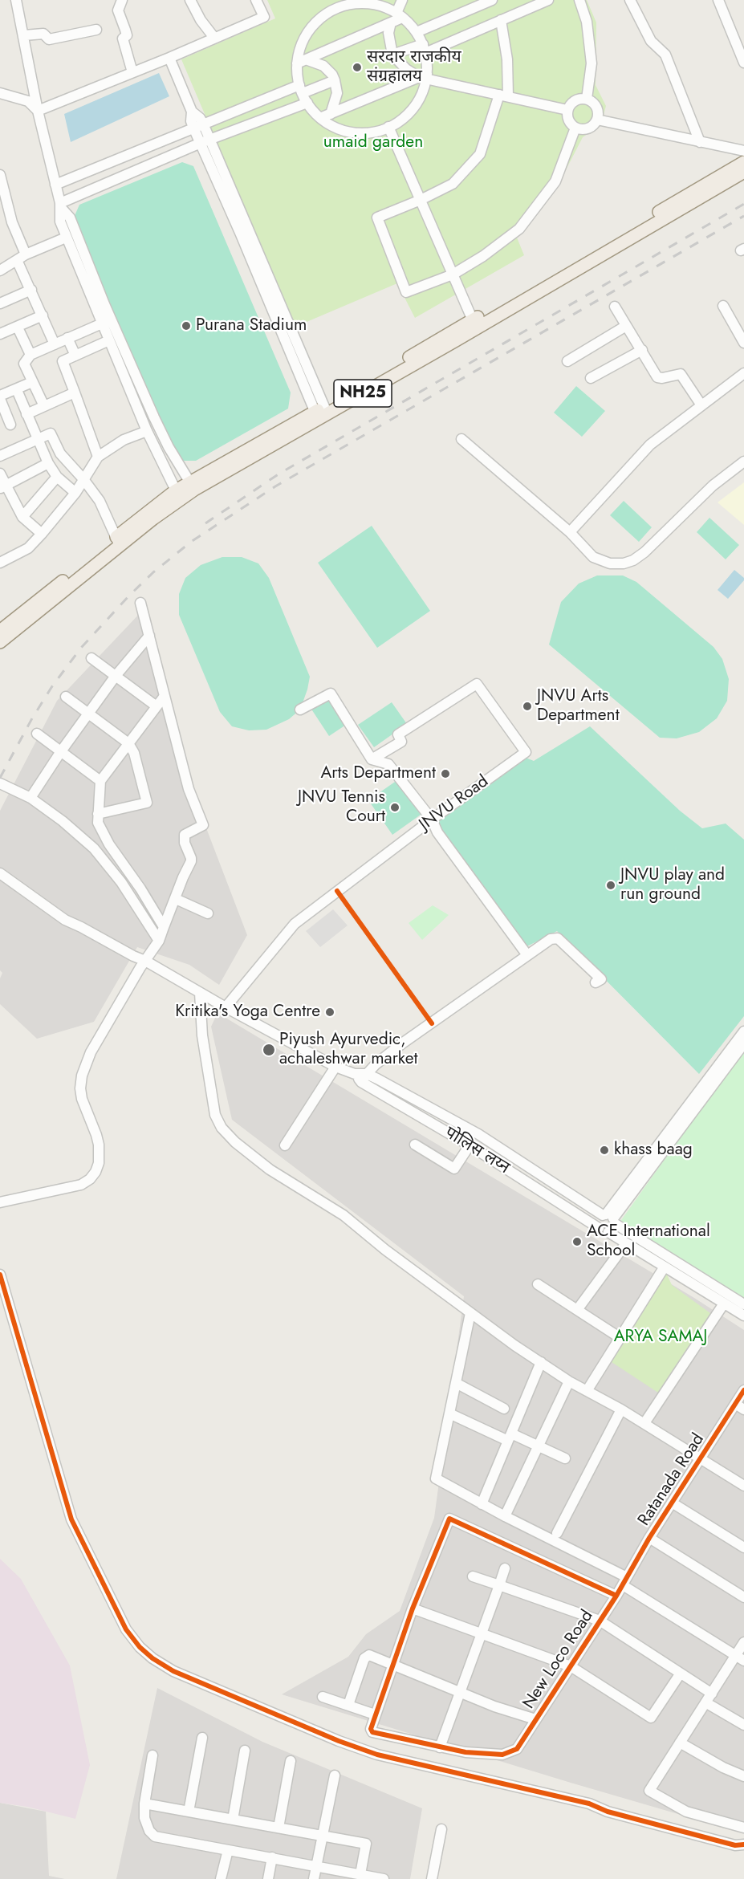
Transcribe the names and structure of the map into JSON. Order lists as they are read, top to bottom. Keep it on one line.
{"streets":{"main road":["NH25"],"street":["JNVU Road","पोलिस लय्न","Ratanada Road","New Loco Road"]},"crossings":[["JNVU Road","पोलिस लय्न"],["Ratanada Road","New Loco Road"]],"parks":["umaid garden","ARYA SAMAJ"],"places":["सरदार राजकीय संग्रहालय","Purana Stadium","JNVU Arts Department","Arts Department","JNVU Tennis Court","JNVU play and run ground","Kritika's Yoga Centre","Piyush Ayurvedic, achaleshwar market","khass baag","ACE International School"]}
